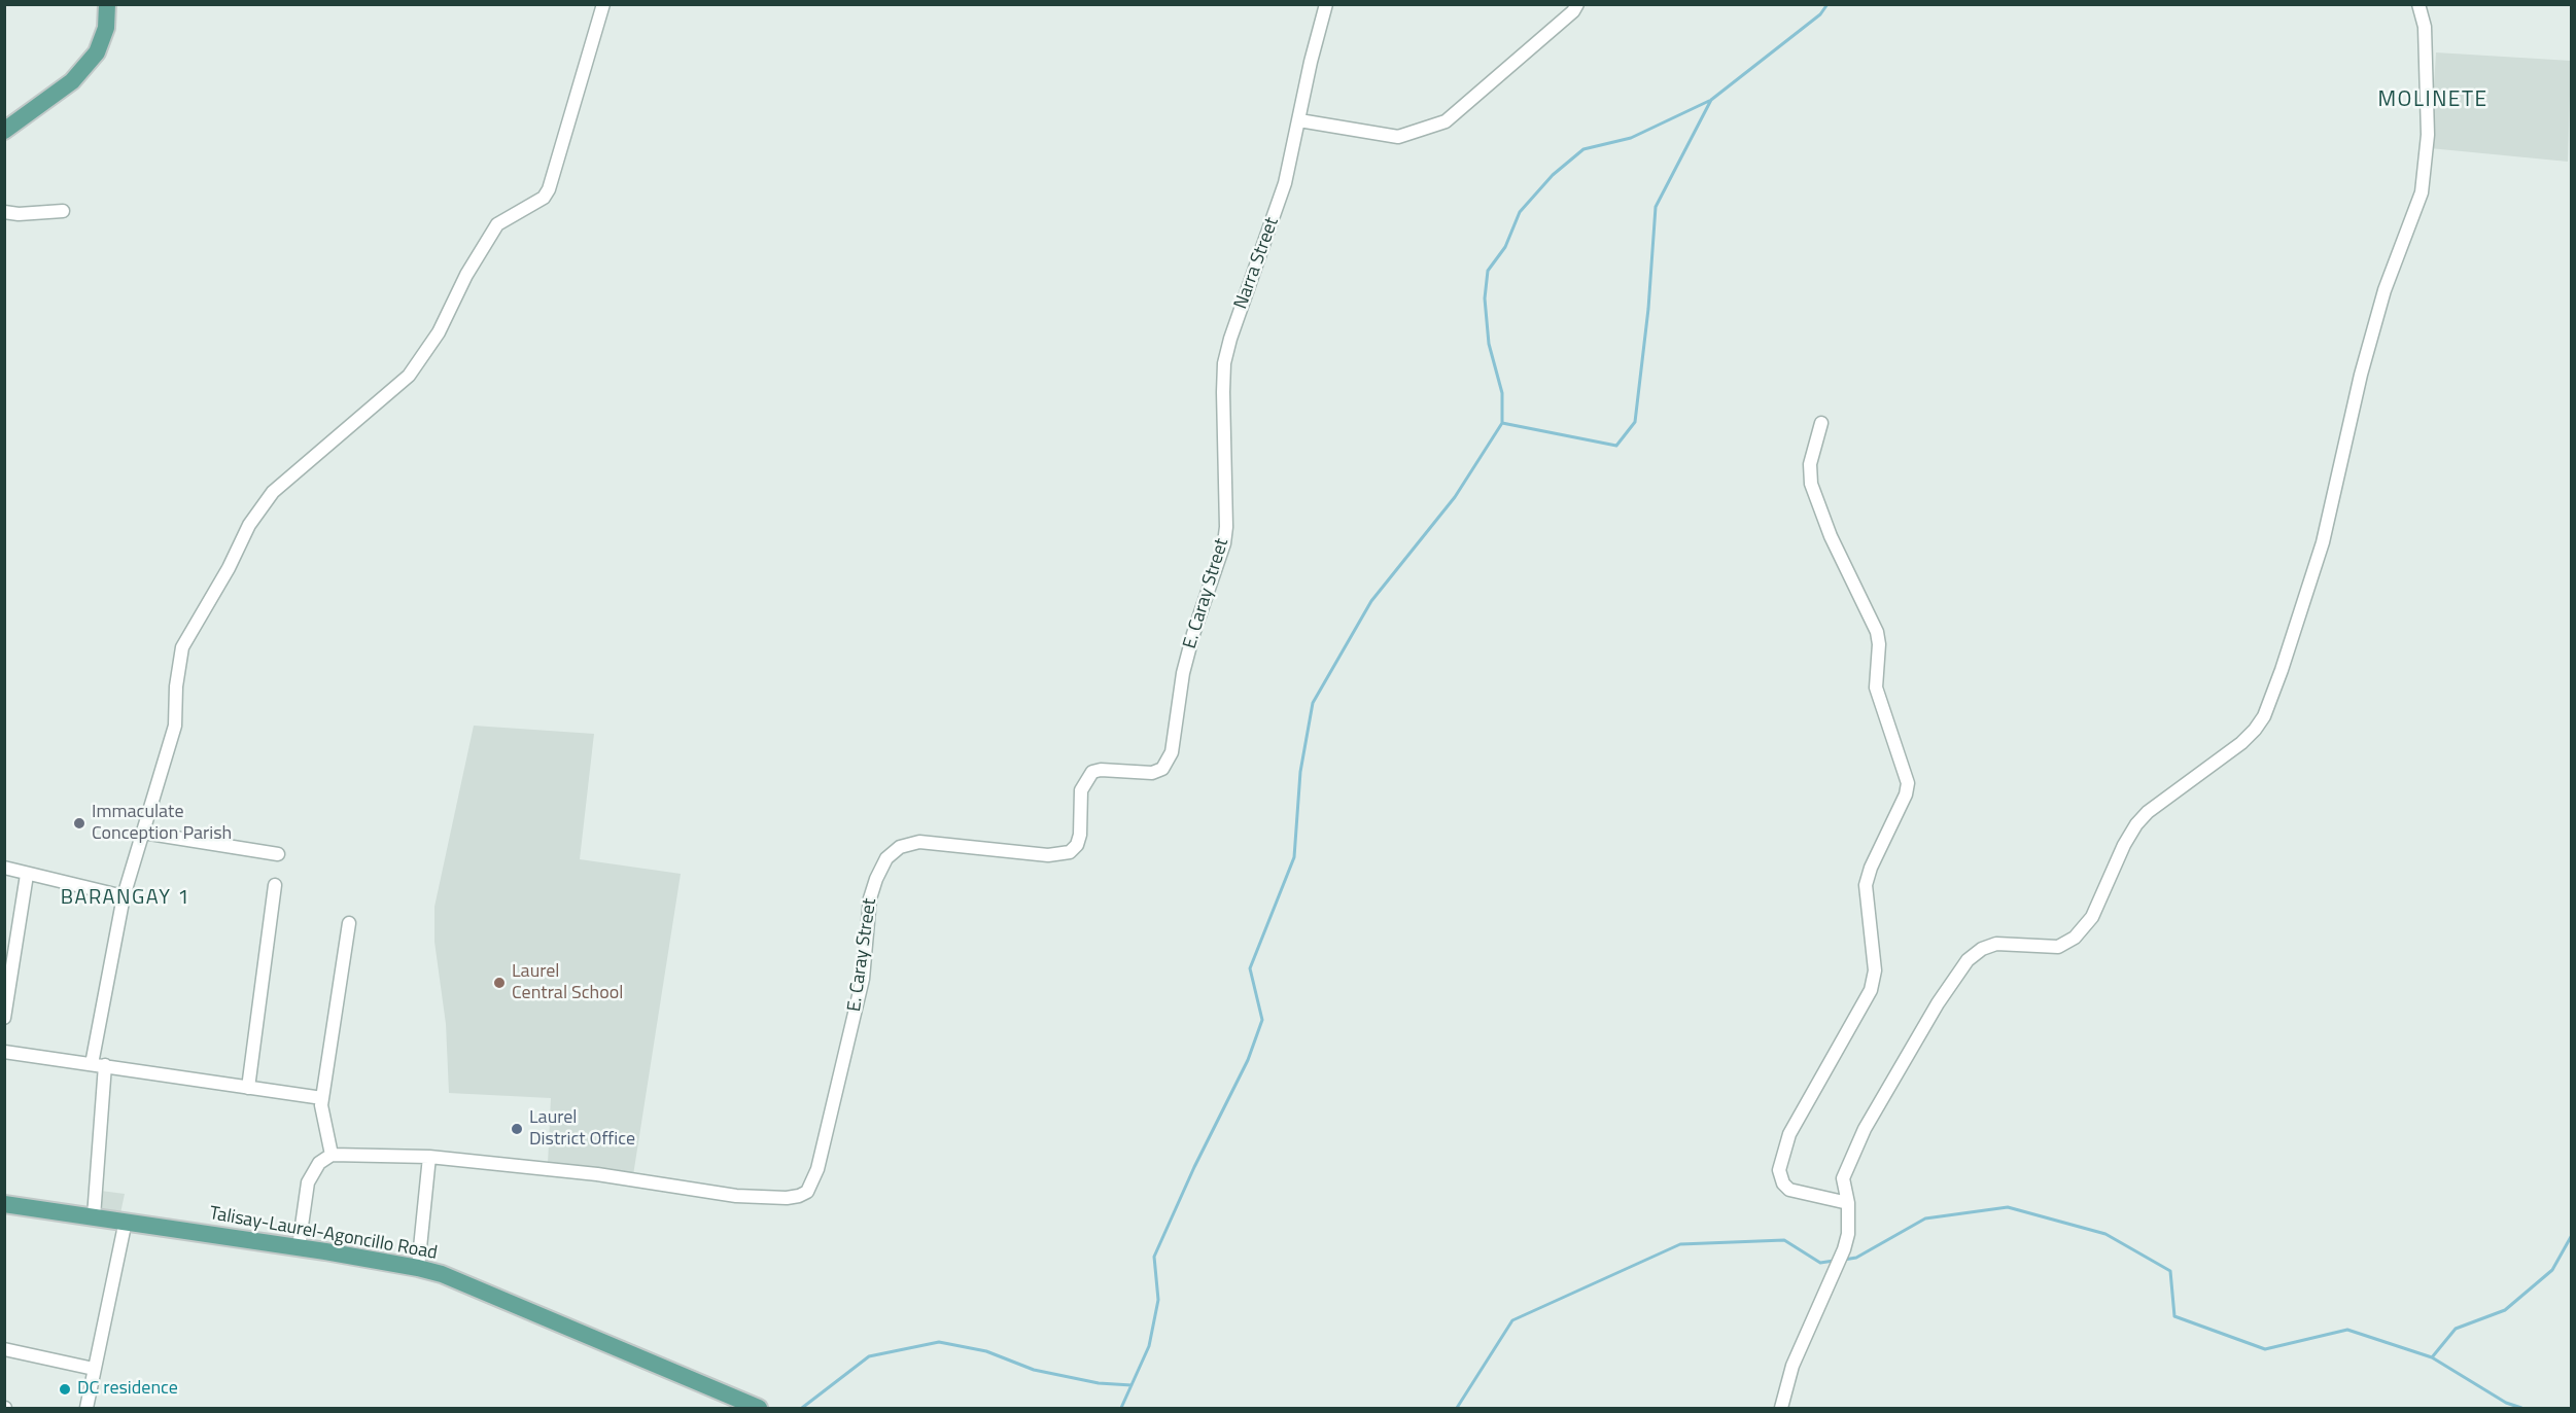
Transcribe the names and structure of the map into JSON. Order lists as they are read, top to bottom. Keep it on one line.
{"streets":{"main road":["Talisay-Laurel-Agoncillo Road"],"street":["Narra Street","E. Caray Street"]},"crossings":[["Narra Street","E. Caray Street"]],"districts":["MOLINETE","BARANGAY 1"],"places":["Immaculate Conception Parish","Laurel Central School","Laurel District Office","DC residence"]}
